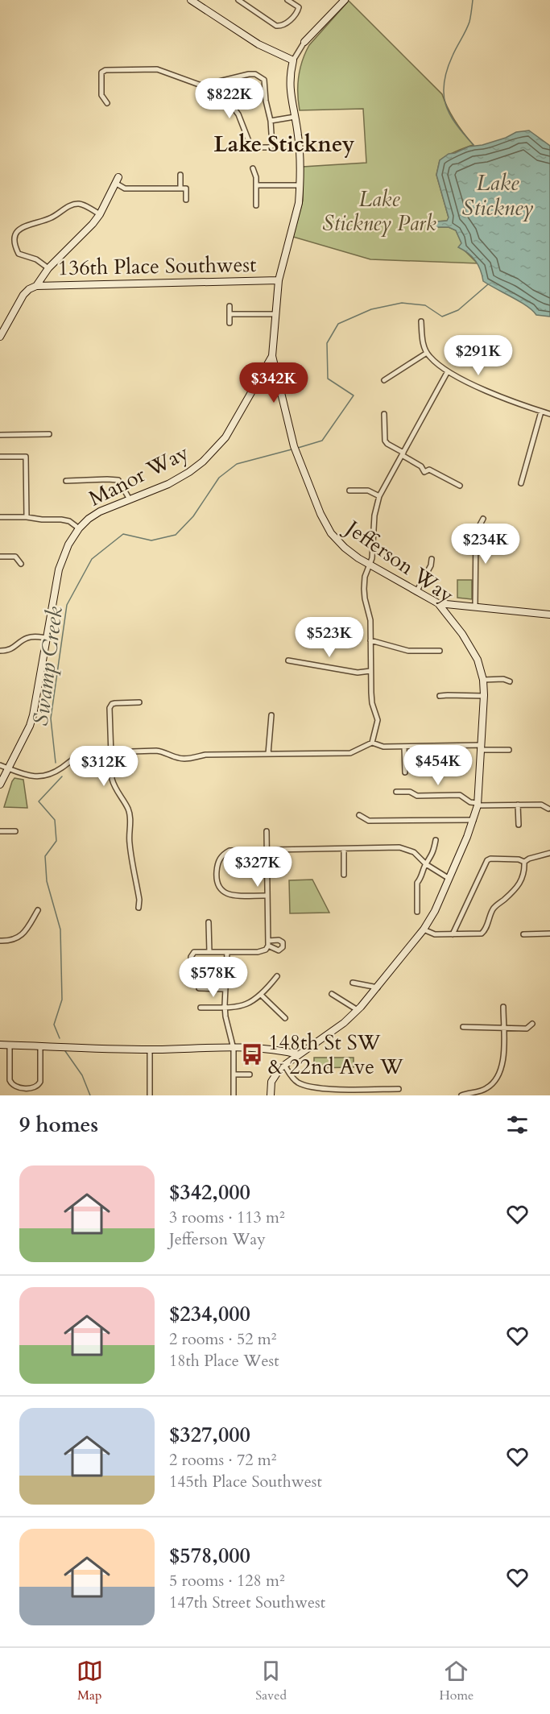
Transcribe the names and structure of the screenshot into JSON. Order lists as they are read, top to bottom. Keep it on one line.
{"streets":{"street":["136th Place Southwest","Manor Way","Jefferson Way"]},"crossings":[["136th Place Southwest","Manor Way"],["Manor Way","Jefferson Way"]],"districts":["Lake Stickney"],"water":["Lake Stickney","Swamp Creek"],"parks":["Lake Stickney Park"],"places":{"bus stop":["148th St SW & 22nd Ave W"]},"page":{"price":["$822K","$291K","$342K","$234K","$523K","$454K","$312K","$327K","$578K"],"heading":"9 homes","list":[{"name":"$342,000","note":"3 rooms · 113 m² · Jefferson Way"},{"name":"$234,000","note":"2 rooms · 52 m² · 18th Place West"},{"name":"$327,000","note":"2 rooms · 72 m² · 145th Place Southwest"},{"name":"$578,000","note":"5 rooms · 128 m² · 147th Street Southwest"}],"tabs":["Map","Saved","Home"]}}
